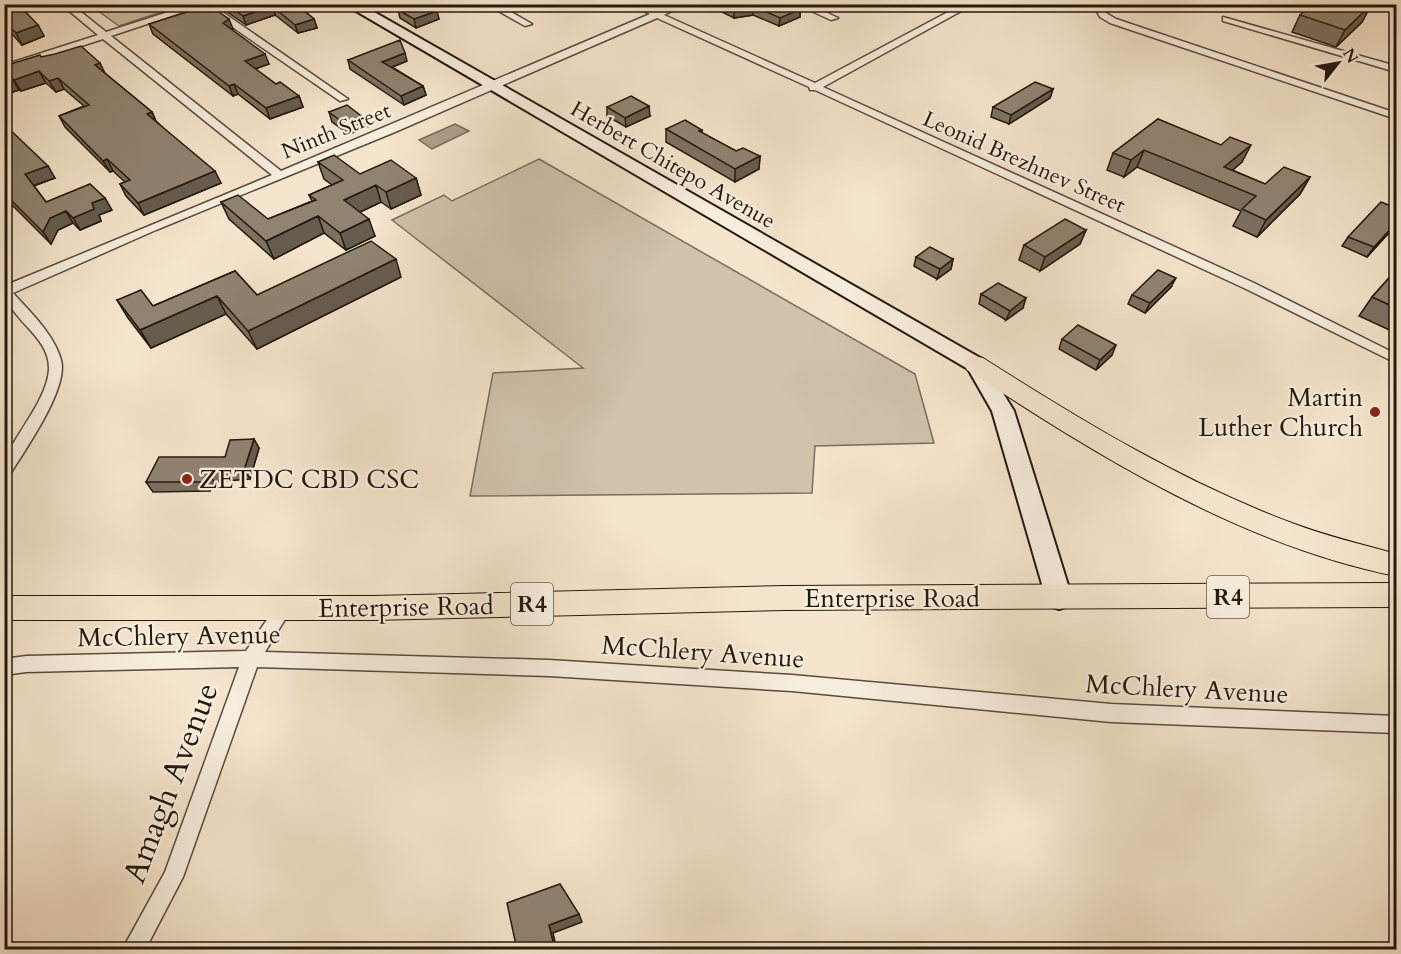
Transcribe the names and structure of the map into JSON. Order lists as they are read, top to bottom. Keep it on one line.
{"streets":{"highway":["R4","Enterprise Road"],"main road":["Herbert Chitepo Avenue"],"street":["Ninth Street","Leonid Brezhnev Street","McChlery Avenue","Amagh Avenue"]},"crossings":[["Ninth Street","Leonid Brezhnev Street"],["Ninth Street","Herbert Chitepo Avenue"],["R4","Enterprise Road"],["Enterprise Road","Amagh Avenue"],["McChlery Avenue","Amagh Avenue"]],"places":["Martin Luther Church","ZETDC CBD CSC"],"north":"top right"}
